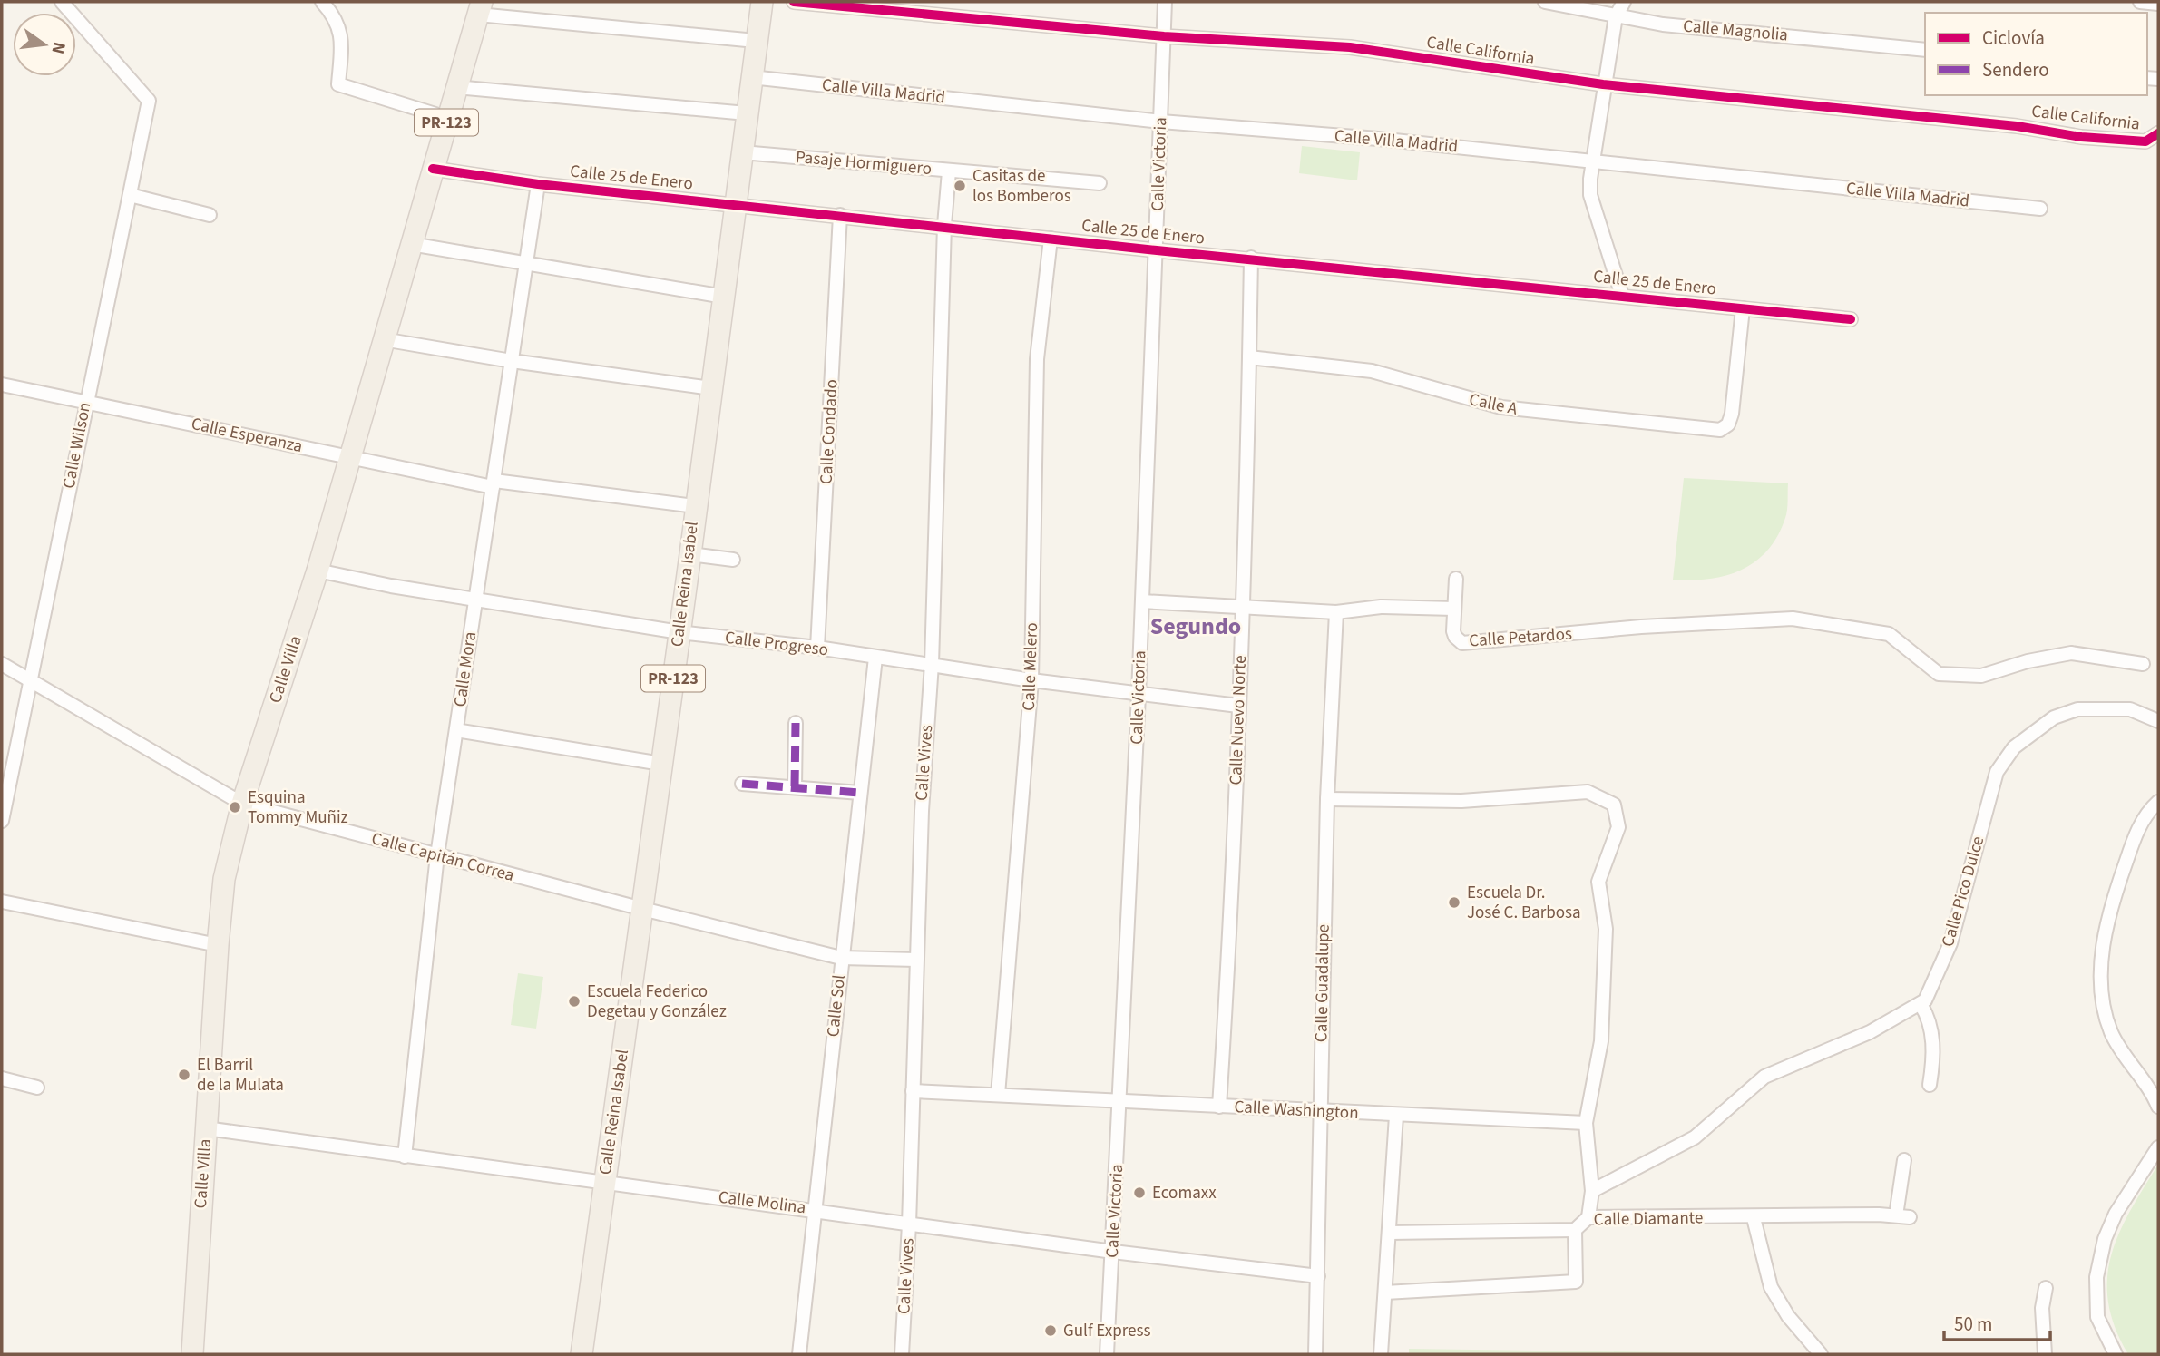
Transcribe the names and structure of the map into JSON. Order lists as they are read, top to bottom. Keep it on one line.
{"streets":{"main road":["PR-123","Calle Reina Isabel","Calle Villa"],"street":["Calle Magnolia","Calle California","Calle Villa Madrid","Pasaje Hormiguero","Calle Victoria","Calle 25 de Enero","Calle A","Calle Condado","Calle Esperanza","Calle Wilson","Calle Petardos","Calle Progreso","Calle Melero","Calle Mora","Calle Nuevo Norte","Calle Vives","Calle Capitán Correa","Calle Pico Dulce","Calle Guadalupe","Calle Sol","Calle Washington","Calle Molina","Calle Diamante"]},"crossings":[["Calle California","Calle Victoria"],["Calle Villa Madrid","Calle Victoria"],["Calle Villa Madrid","Calle Reina Isabel"],["Pasaje Hormiguero","Calle Reina Isabel"],["Pasaje Hormiguero","Calle Vives"],["Calle Victoria","Calle 25 de Enero"],["Calle Victoria","Calle Petardos"],["Calle Victoria","Calle Progreso"],["Calle Victoria","Calle Washington"],["Calle Victoria","Calle Molina"],["Calle 25 de Enero","Calle A"],["Calle 25 de Enero","Calle Condado"],["Calle 25 de Enero","Calle Reina Isabel"],["Calle 25 de Enero","Calle Melero"],["Calle 25 de Enero","Calle Villa"],["Calle 25 de Enero","Calle Mora"],["Calle 25 de Enero","Calle Nuevo Norte"],["Calle 25 de Enero","Calle Vives"],["Calle A","Calle Nuevo Norte"],["Calle Condado","Calle Progreso"],["Calle Esperanza","Calle Wilson"],["Calle Esperanza","Calle Reina Isabel"],["Calle Esperanza","Calle Villa"],["Calle Esperanza","Calle Mora"],["Calle Wilson","Calle Capitán Correa"],["Calle Reina Isabel","Calle Progreso"],["Calle Reina Isabel","Calle Capitán Correa"],["Calle Reina Isabel","Calle Molina"],["Calle Petardos","Calle Nuevo Norte"],["Calle Petardos","Calle Guadalupe"],["Calle Progreso","Calle Melero"],["Calle Progreso","Calle Villa"],["Calle Progreso","Calle Mora"],["Calle Progreso","Calle Nuevo Norte"],["Calle Progreso","Calle Vives"],["Calle Progreso","Calle Sol"],["Calle Melero","Calle Washington"],["Calle Villa","Calle Capitán Correa"],["Calle Villa","Calle Molina"],["Calle Mora","Calle Capitán Correa"],["Calle Mora","Calle Molina"],["Calle Nuevo Norte","Calle Washington"],["Calle Vives","Calle Capitán Correa"],["Calle Vives","Calle Washington"],["Calle Vives","Calle Molina"],["Calle Capitán Correa","Calle Sol"],["Calle Guadalupe","Calle Washington"],["Calle Guadalupe","Calle Molina"],["Calle Sol","Calle Molina"]],"districts":["Segundo"],"places":["Casitas de los Bomberos","Esquina Tommy Muñiz","Escuela Dr. José C. Barbosa","Escuela Federico Degetau y González","El Barril de la Mulata","Ecomaxx","Gulf Express"],"legend":["Ciclovía","Sendero"],"scale_bar":"50 m","north":"right"}
